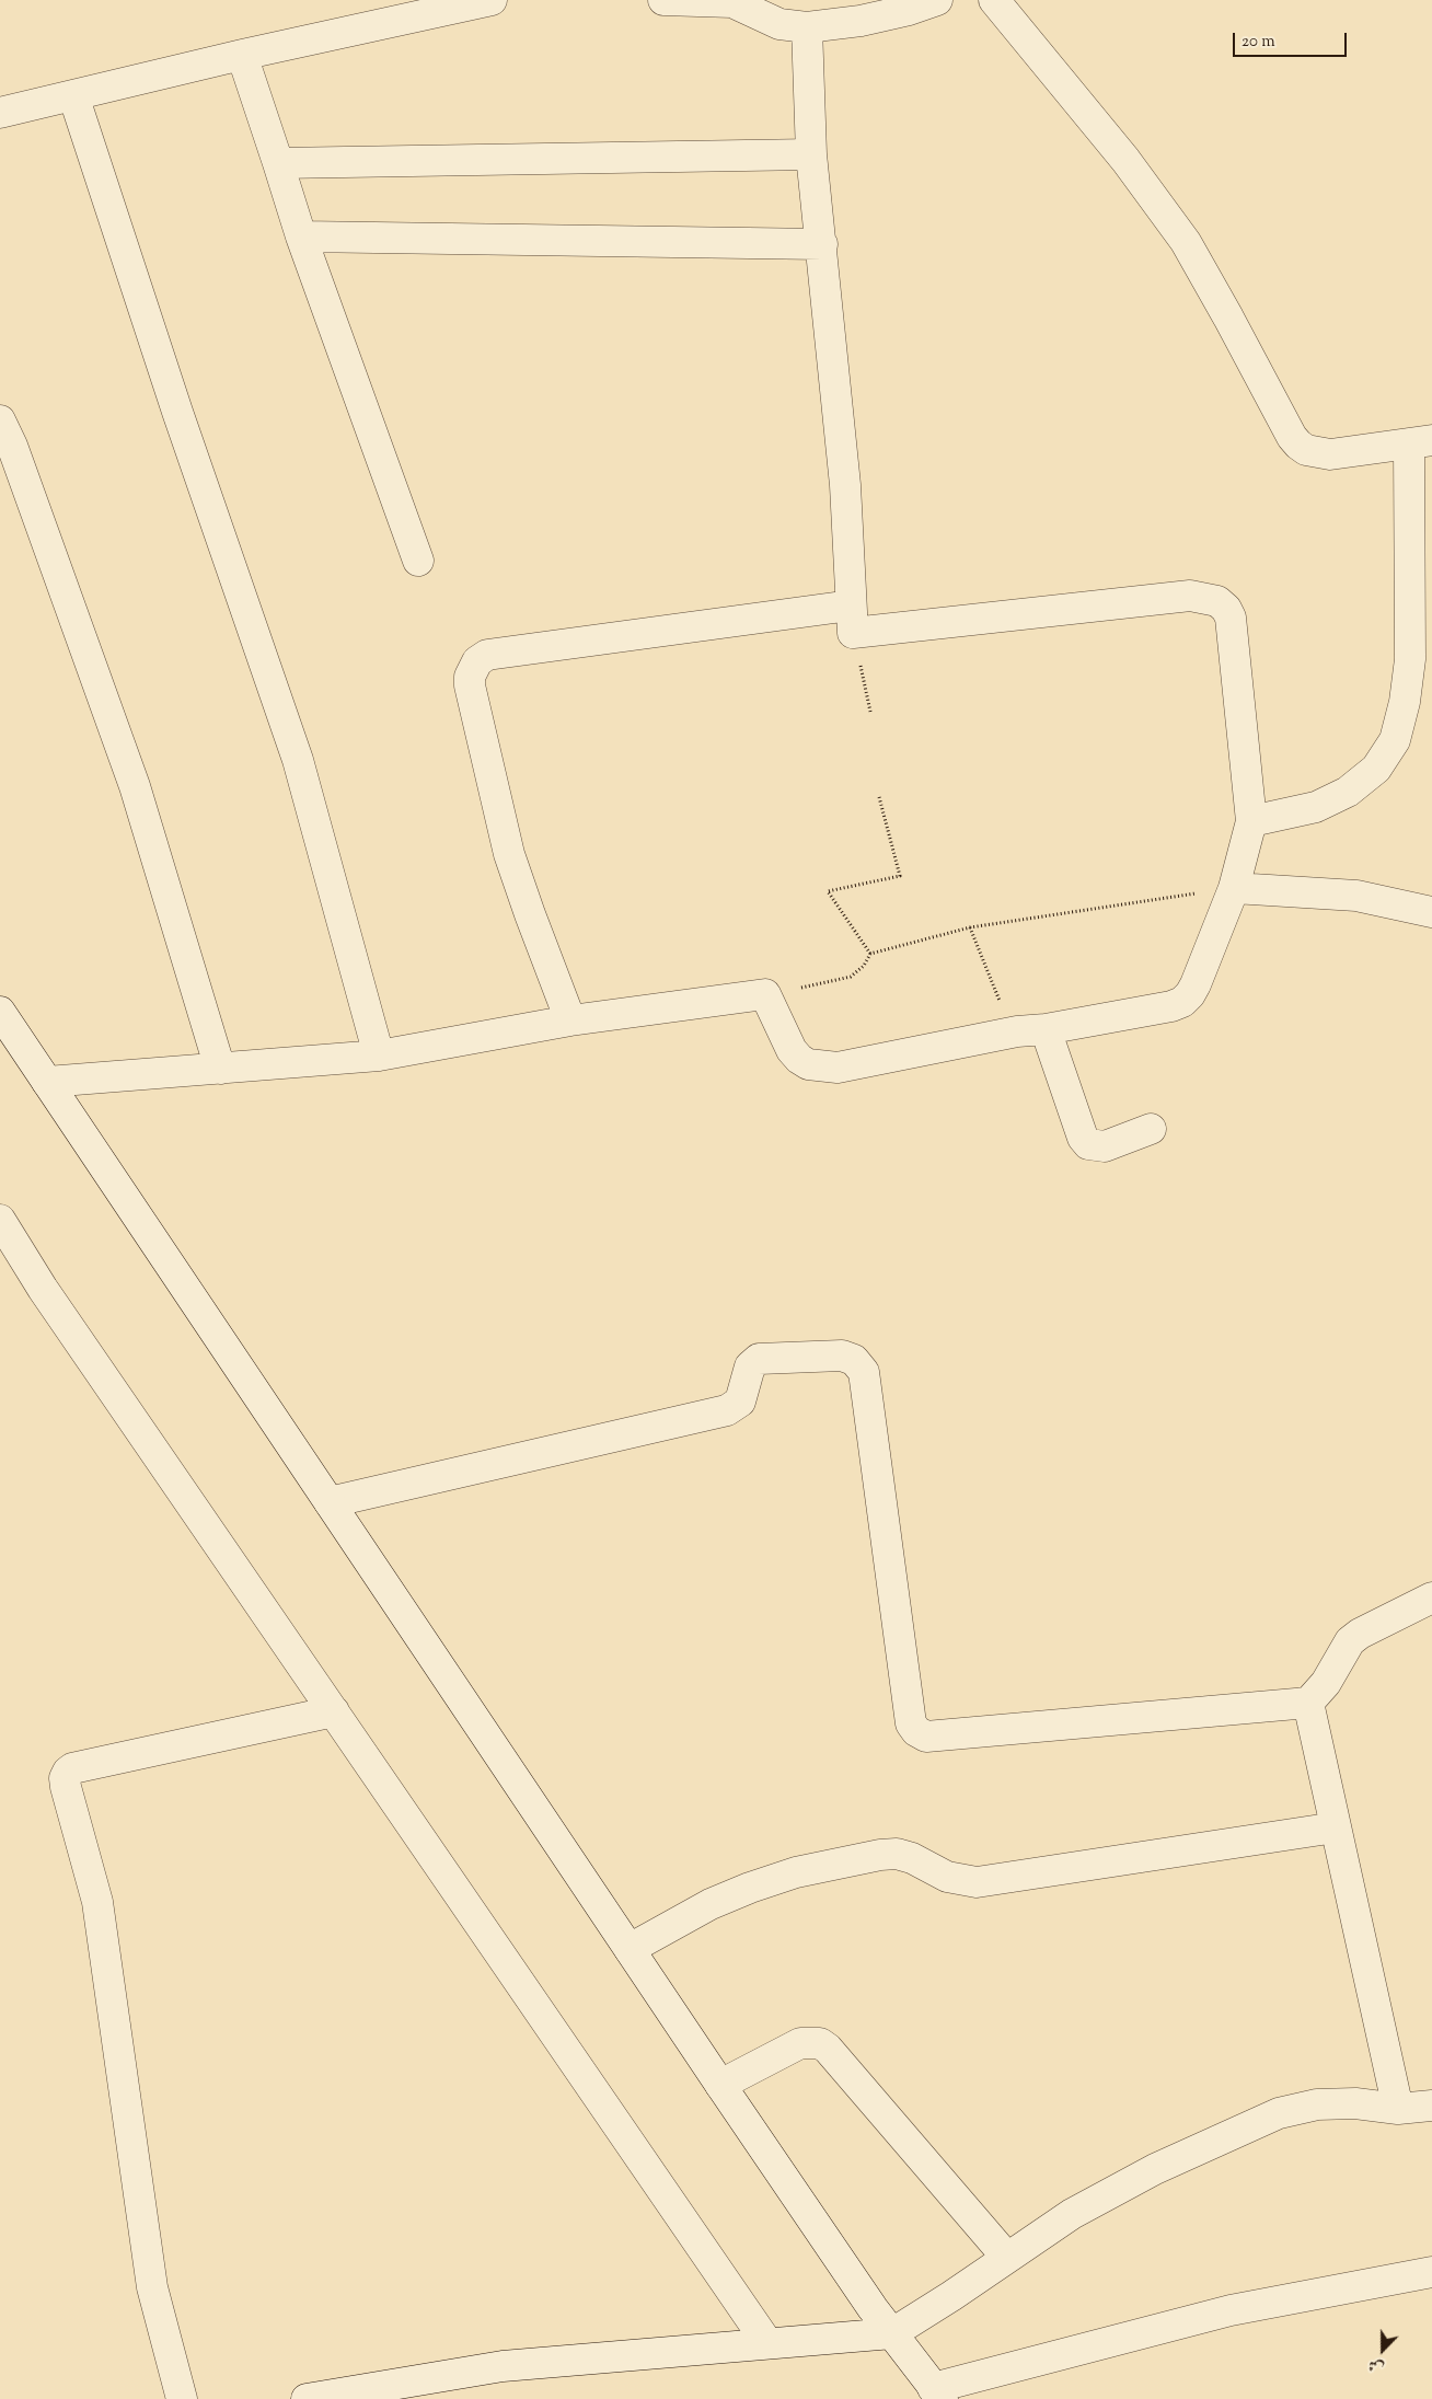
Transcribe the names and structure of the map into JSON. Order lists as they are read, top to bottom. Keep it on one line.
{"scale_bar":"20 m","north":"bottom"}
